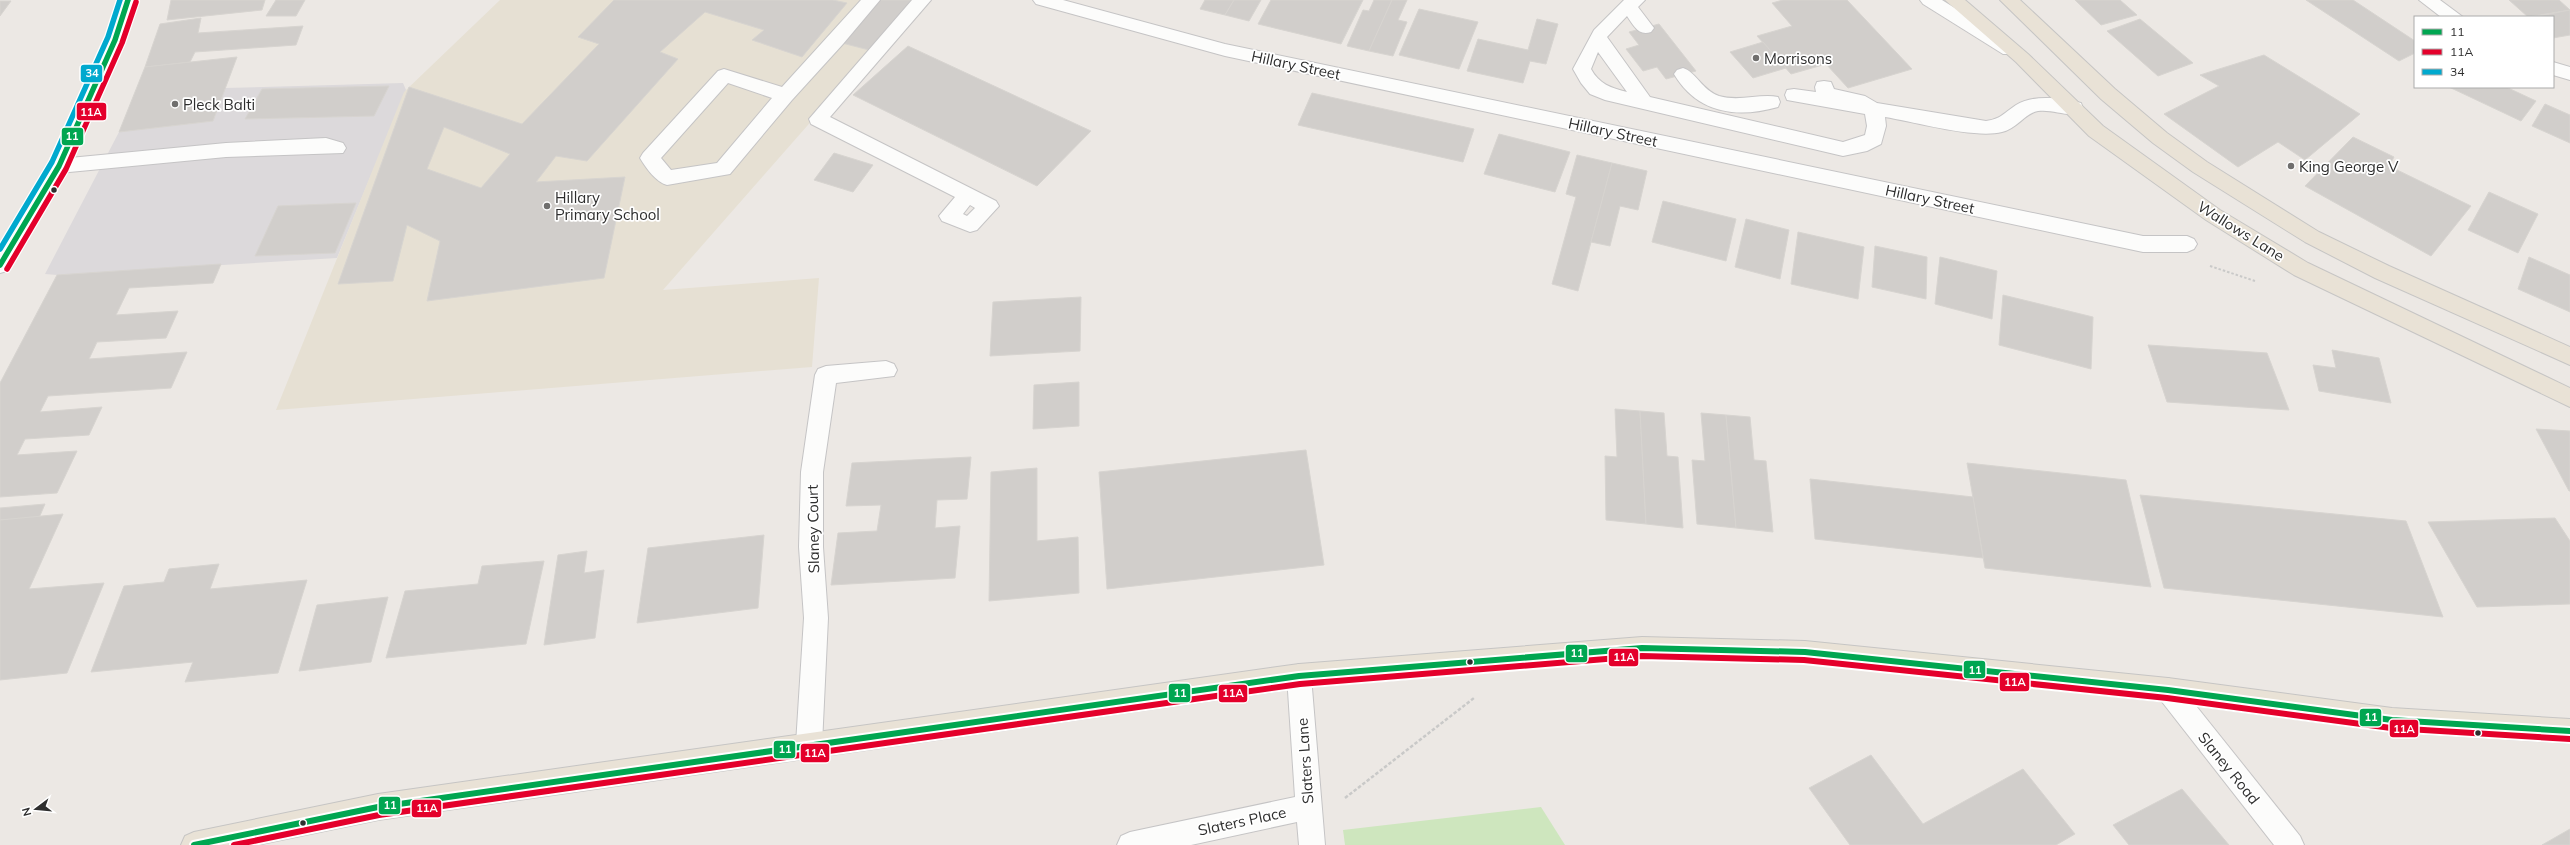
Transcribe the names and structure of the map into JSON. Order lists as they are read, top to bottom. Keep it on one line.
{"streets":{"highway":["Wallows Lane"],"street":["Hillary Street","Slaney Court","Slaters Lane","Slaney Road","Slaters Place"]},"crossings":[["Slaters Lane","Slaters Place"]],"places":["Morrisons","Pleck Balti","King George V","Hillary Primary School"],"lines":["transit line 11","transit line 34","transit line 11A"],"legend":["11","11A","34"],"north":"left"}
